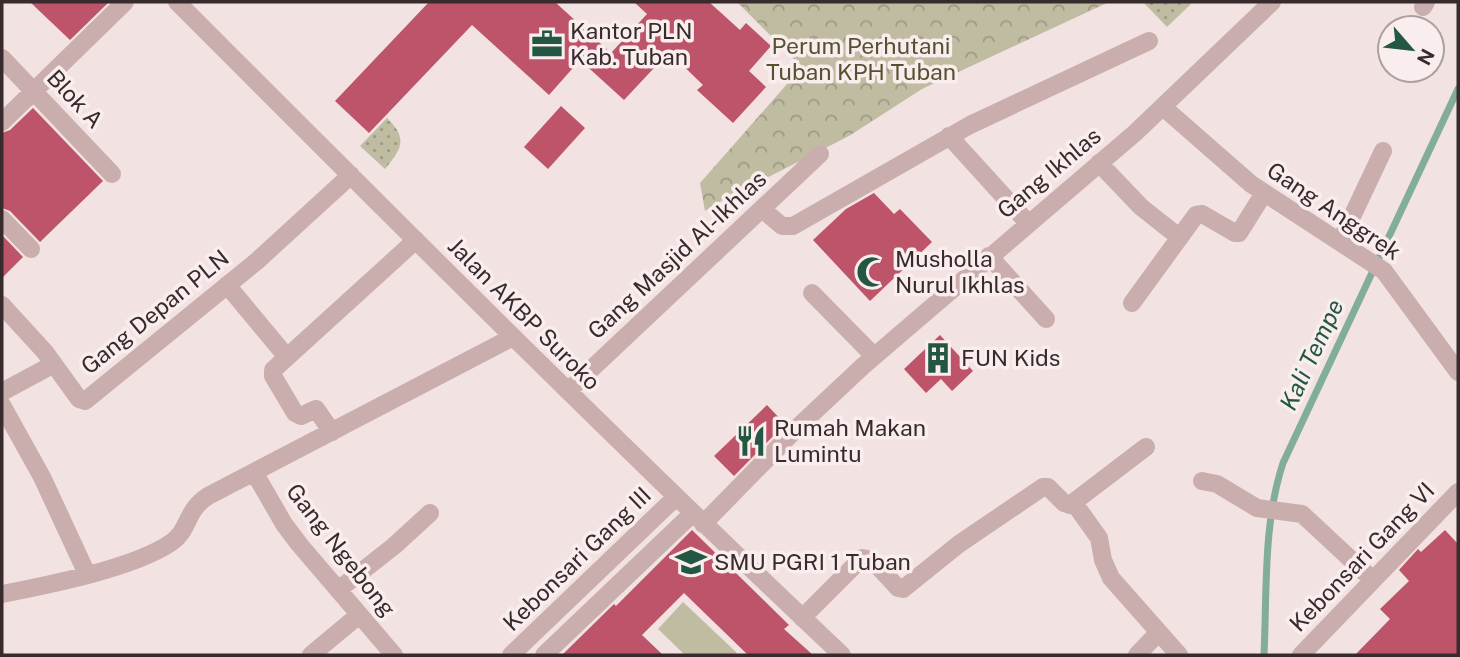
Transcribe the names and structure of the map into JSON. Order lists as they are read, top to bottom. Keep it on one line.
{"streets":{"street":["Blok A","Gang Ikhlas","Gang Anggrek","Gang Masjid Al-Ikhlas","Gang Depan PLN","Jalan AKBP Suroko","Gang Ngebong","Kebonsari Gang VI","Kebonsari Gang III"]},"crossings":[["Gang Ikhlas","Gang Anggrek"],["Gang Ikhlas","Jalan AKBP Suroko"],["Gang Masjid Al-Ikhlas","Jalan AKBP Suroko"],["Gang Depan PLN","Jalan AKBP Suroko"],["Jalan AKBP Suroko","Kebonsari Gang III"]],"water":["Kali Tempe"],"parks":["Perum Perhutani Tuban KPH Tuban"],"places":{"office":["Kantor PLN Kab. Tuban"],"mosque":["Musholla Nurul Ikhlas"],"building":["FUN Kids"],"restaurant":["Rumah Makan Lumintu"],"school or university":["SMU PGRI 1 Tuban"]},"north":"bottom right"}
